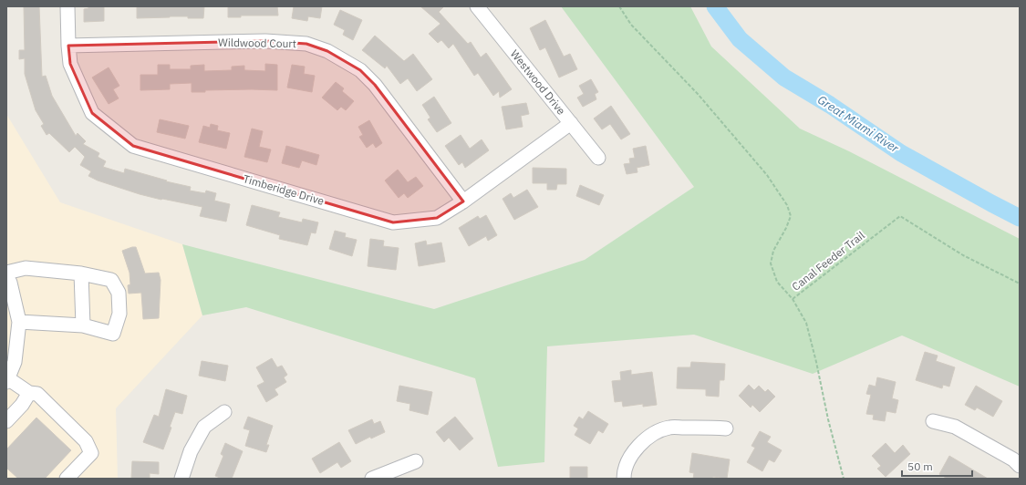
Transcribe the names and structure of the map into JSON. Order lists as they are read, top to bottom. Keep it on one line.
{"streets":{"street":["Wildwood Court","Westwood Drive","Timberidge Drive"],"path":["Canal Feeder Trail"]},"crossings":[["Wildwood Court","Timberidge Drive"],["Westwood Drive","Timberidge Drive"]],"water":["Great Miami River"],"scale_bar":"50 m"}
